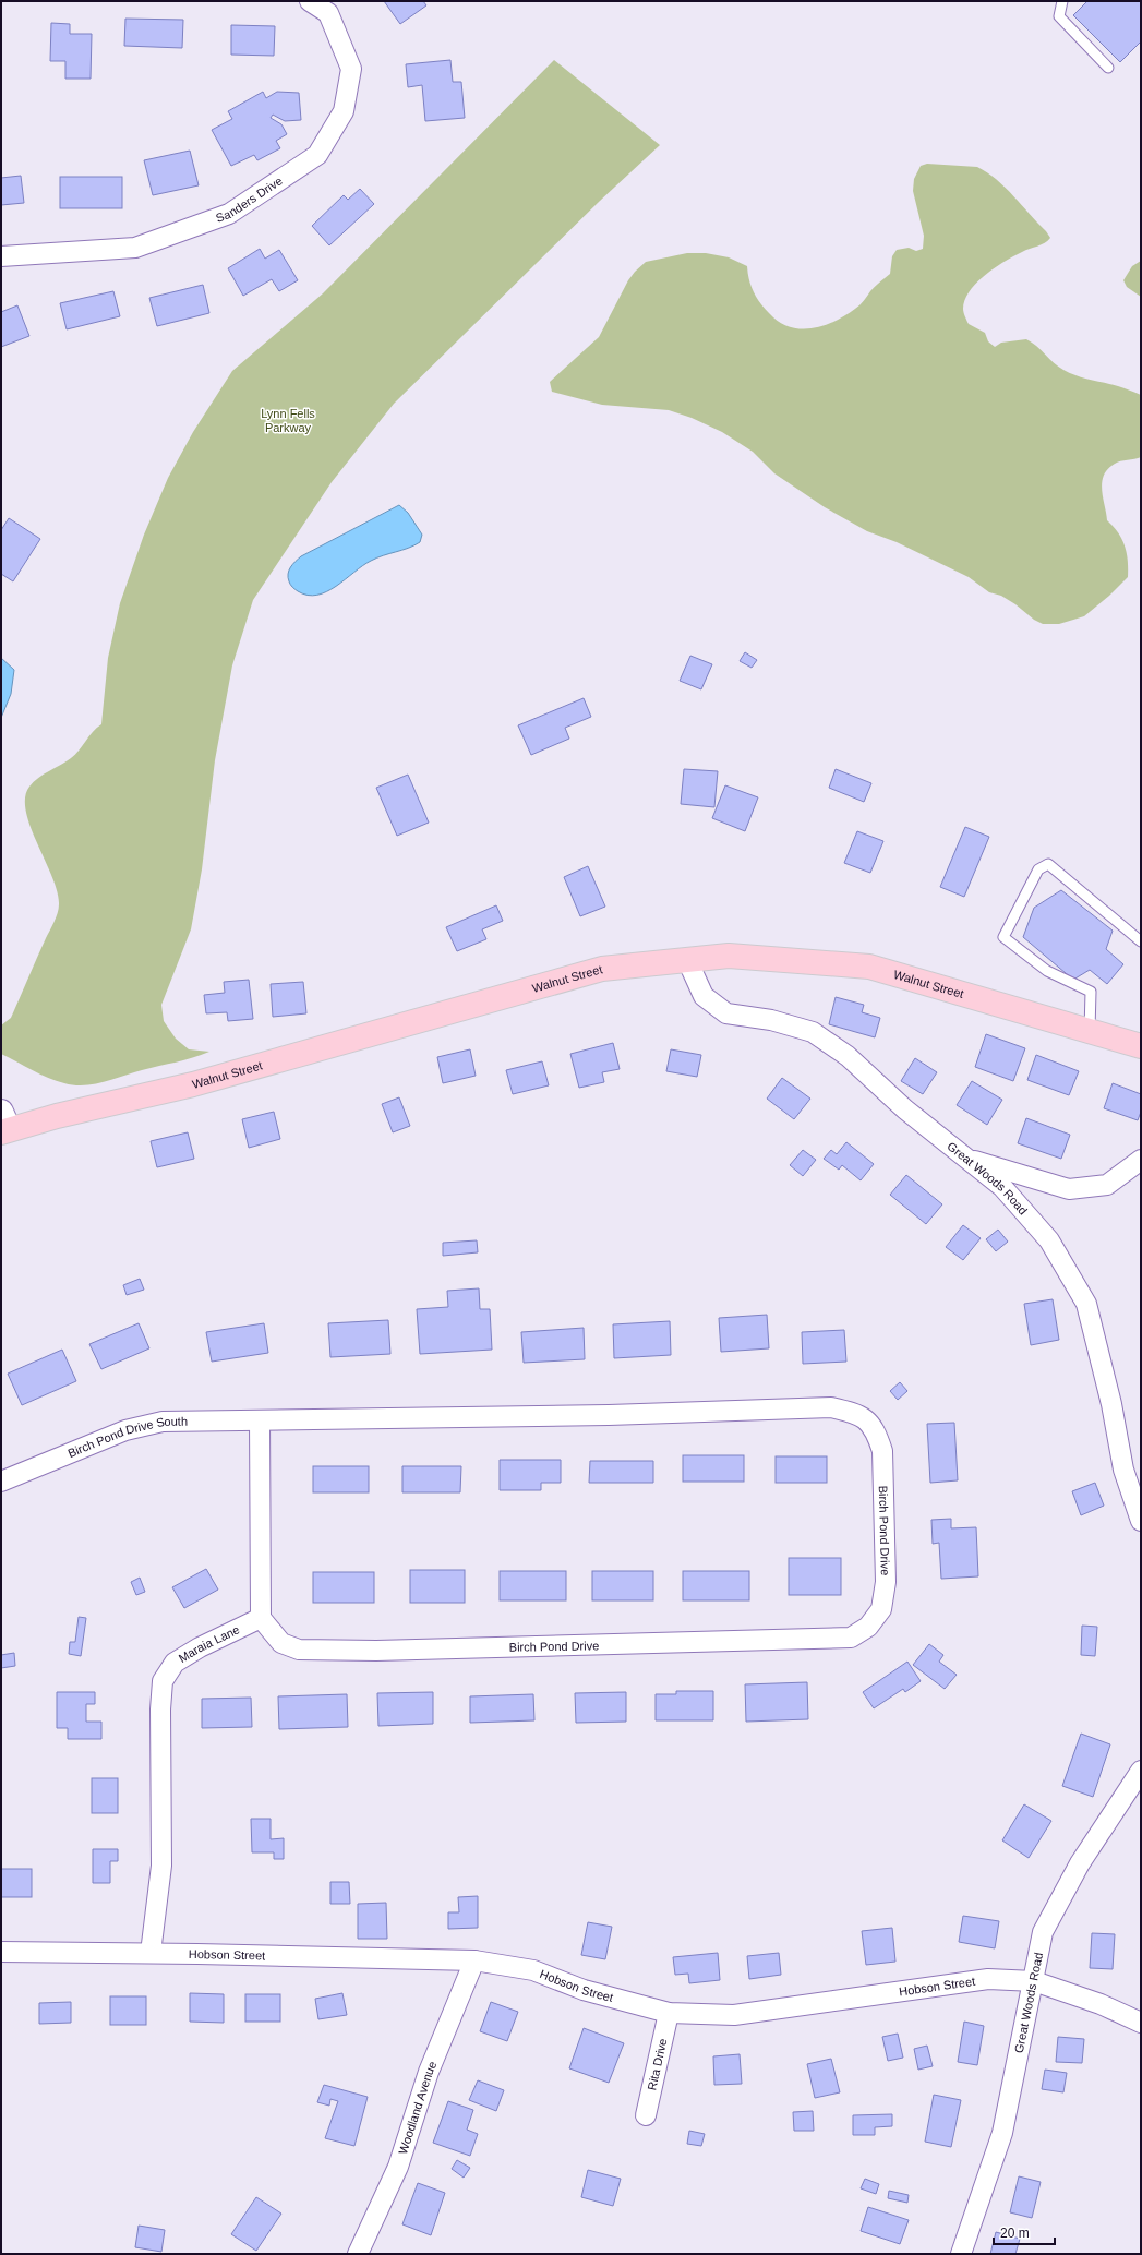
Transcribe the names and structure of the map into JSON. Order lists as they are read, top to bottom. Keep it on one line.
{"streets":{"main road":["Walnut Street"],"street":["Sanders Drive","Great Woods Road","Birch Pond Drive South","Birch Pond Drive","Maraia Lane","Hobson Street","Rita Drive","Woodland Avenue"]},"crossings":[["Walnut Street","Great Woods Road"],["Great Woods Road","Hobson Street"],["Birch Pond Drive South","Birch Pond Drive"],["Birch Pond Drive","Maraia Lane"],["Maraia Lane","Hobson Street"],["Hobson Street","Rita Drive"],["Hobson Street","Woodland Avenue"]],"parks":["Lynn Fells Parkway"],"scale_bar":"20 m"}
